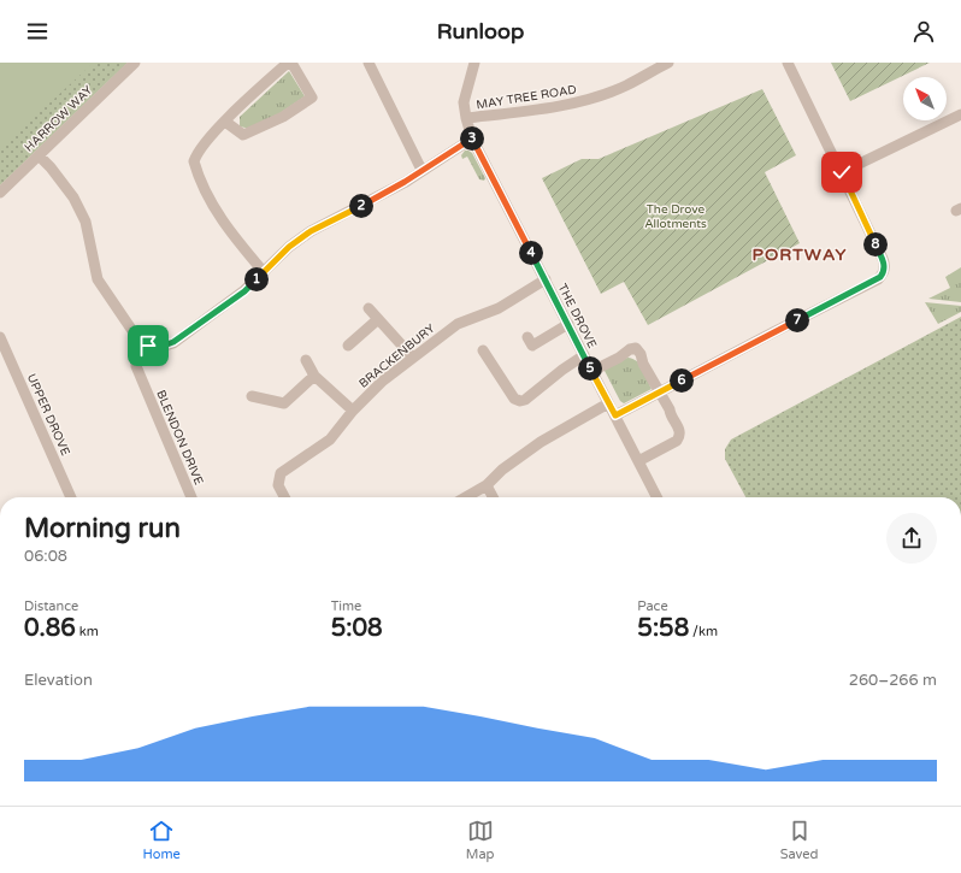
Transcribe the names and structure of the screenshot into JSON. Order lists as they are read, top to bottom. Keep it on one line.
{"streets":{"street":["MAY TREE ROAD","HARROW WAY","THE DROVE","BRACKENBURY","UPPER DROVE","BLENDON DRIVE"]},"crossings":[["MAY TREE ROAD","THE DROVE"],["THE DROVE","BRACKENBURY"]],"districts":["PORTWAY"],"parks":["The Drove Allotments"],"north":"top left","page":{"header":"Runloop","pins":["3","2","8","4","1","7","5","6"],"heading":["Morning run","06:08"],"stats":[["Distance","0.86 km"],["Time","5:08"],["Pace","5:58 /km"]],"chart":["Elevation","260–266 m"],"tabs":["Home","Map","Saved"]}}
